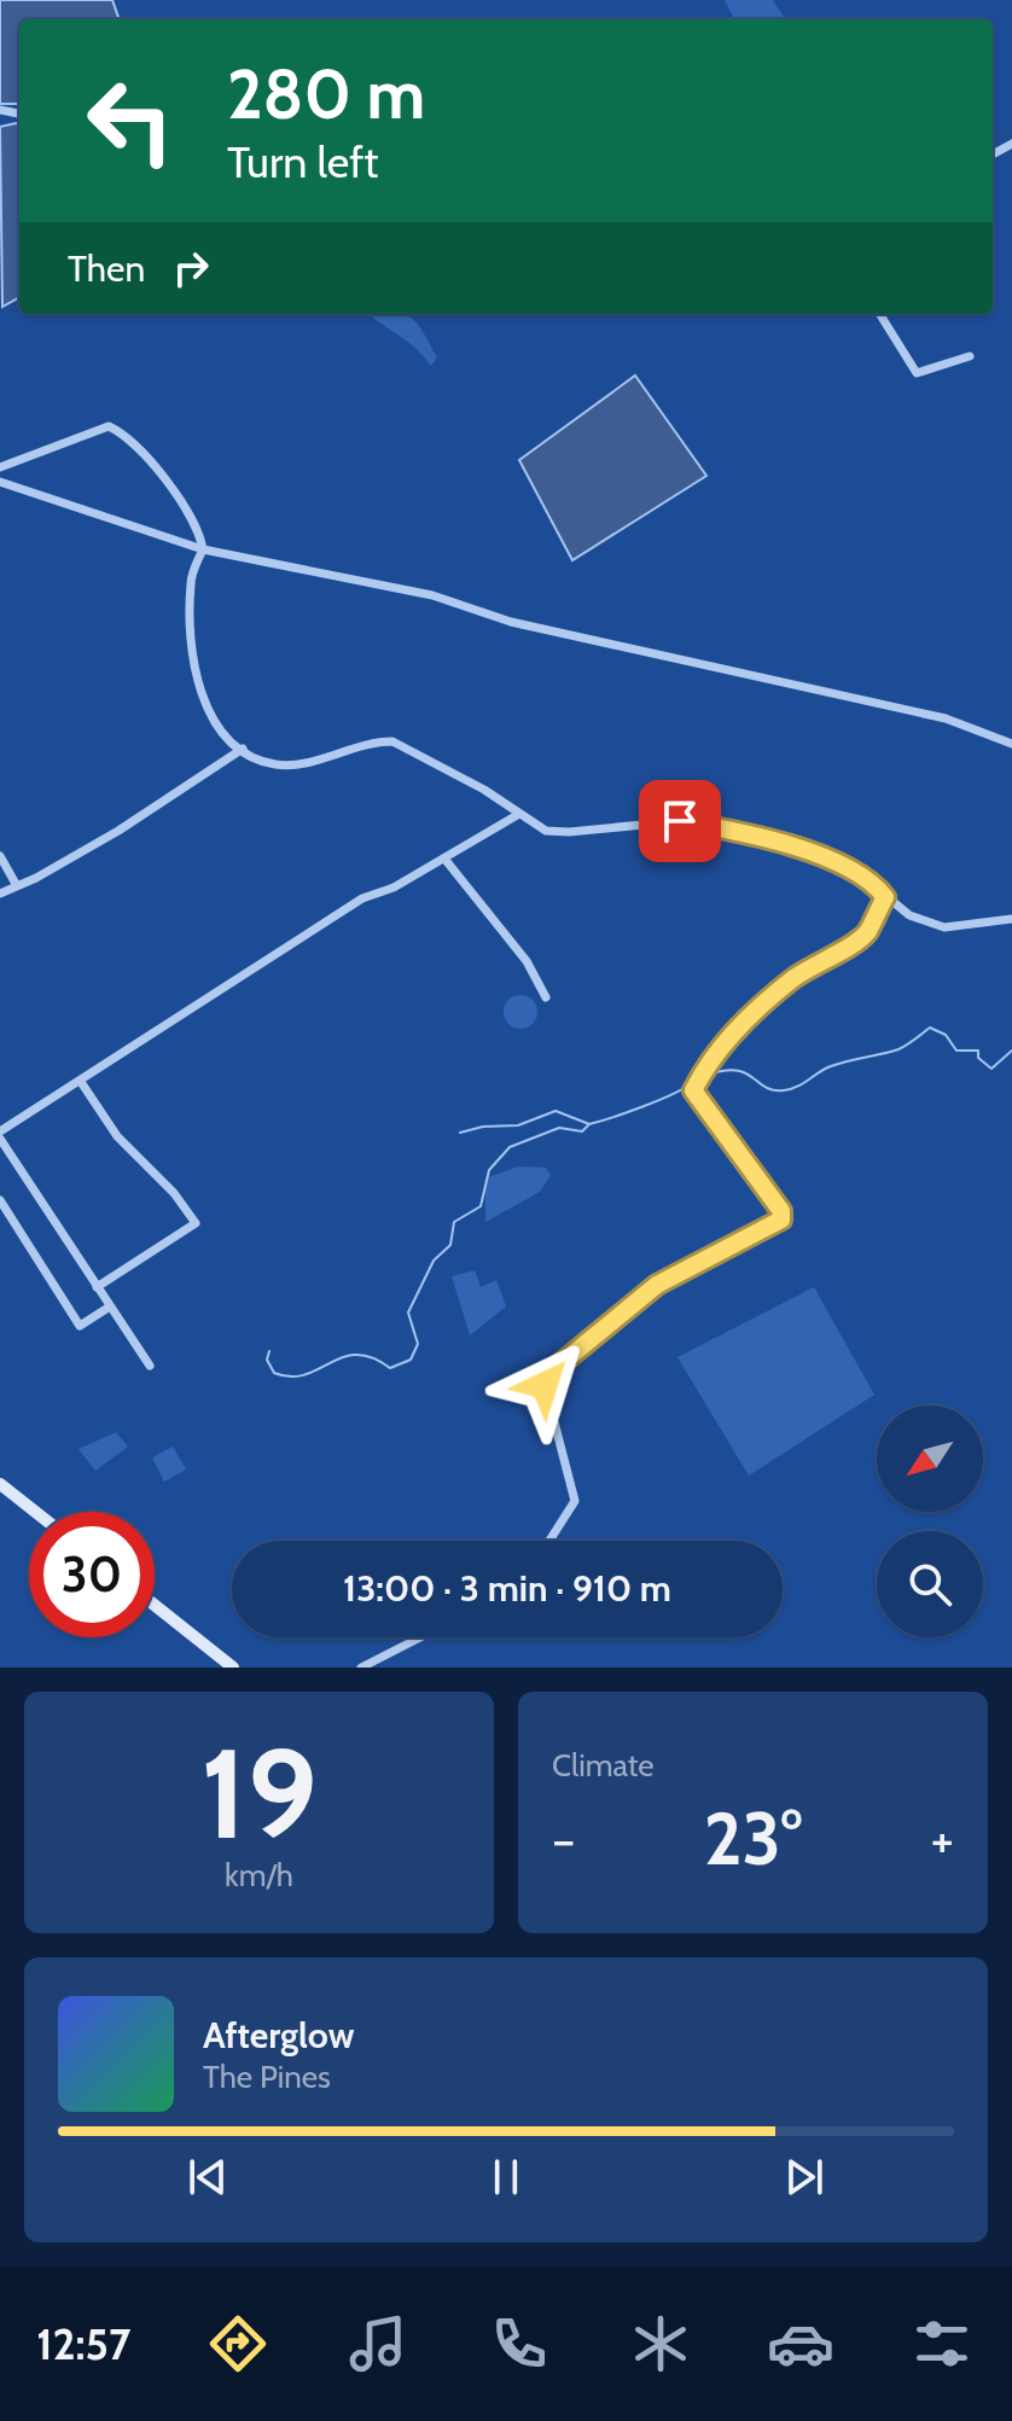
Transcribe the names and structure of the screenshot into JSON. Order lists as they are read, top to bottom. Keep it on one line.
{"north":"bottom left","page":{"turn":["280 m","Turn left"],"then":"Then","limit":"30","trip":"13:00 · 3 min · 910 m","tile":[["19","km/h"],"Climate"],"heat":["−","23°","+"],"song":["Afterglow","The Pines"],"tabs":"12:57"}}
